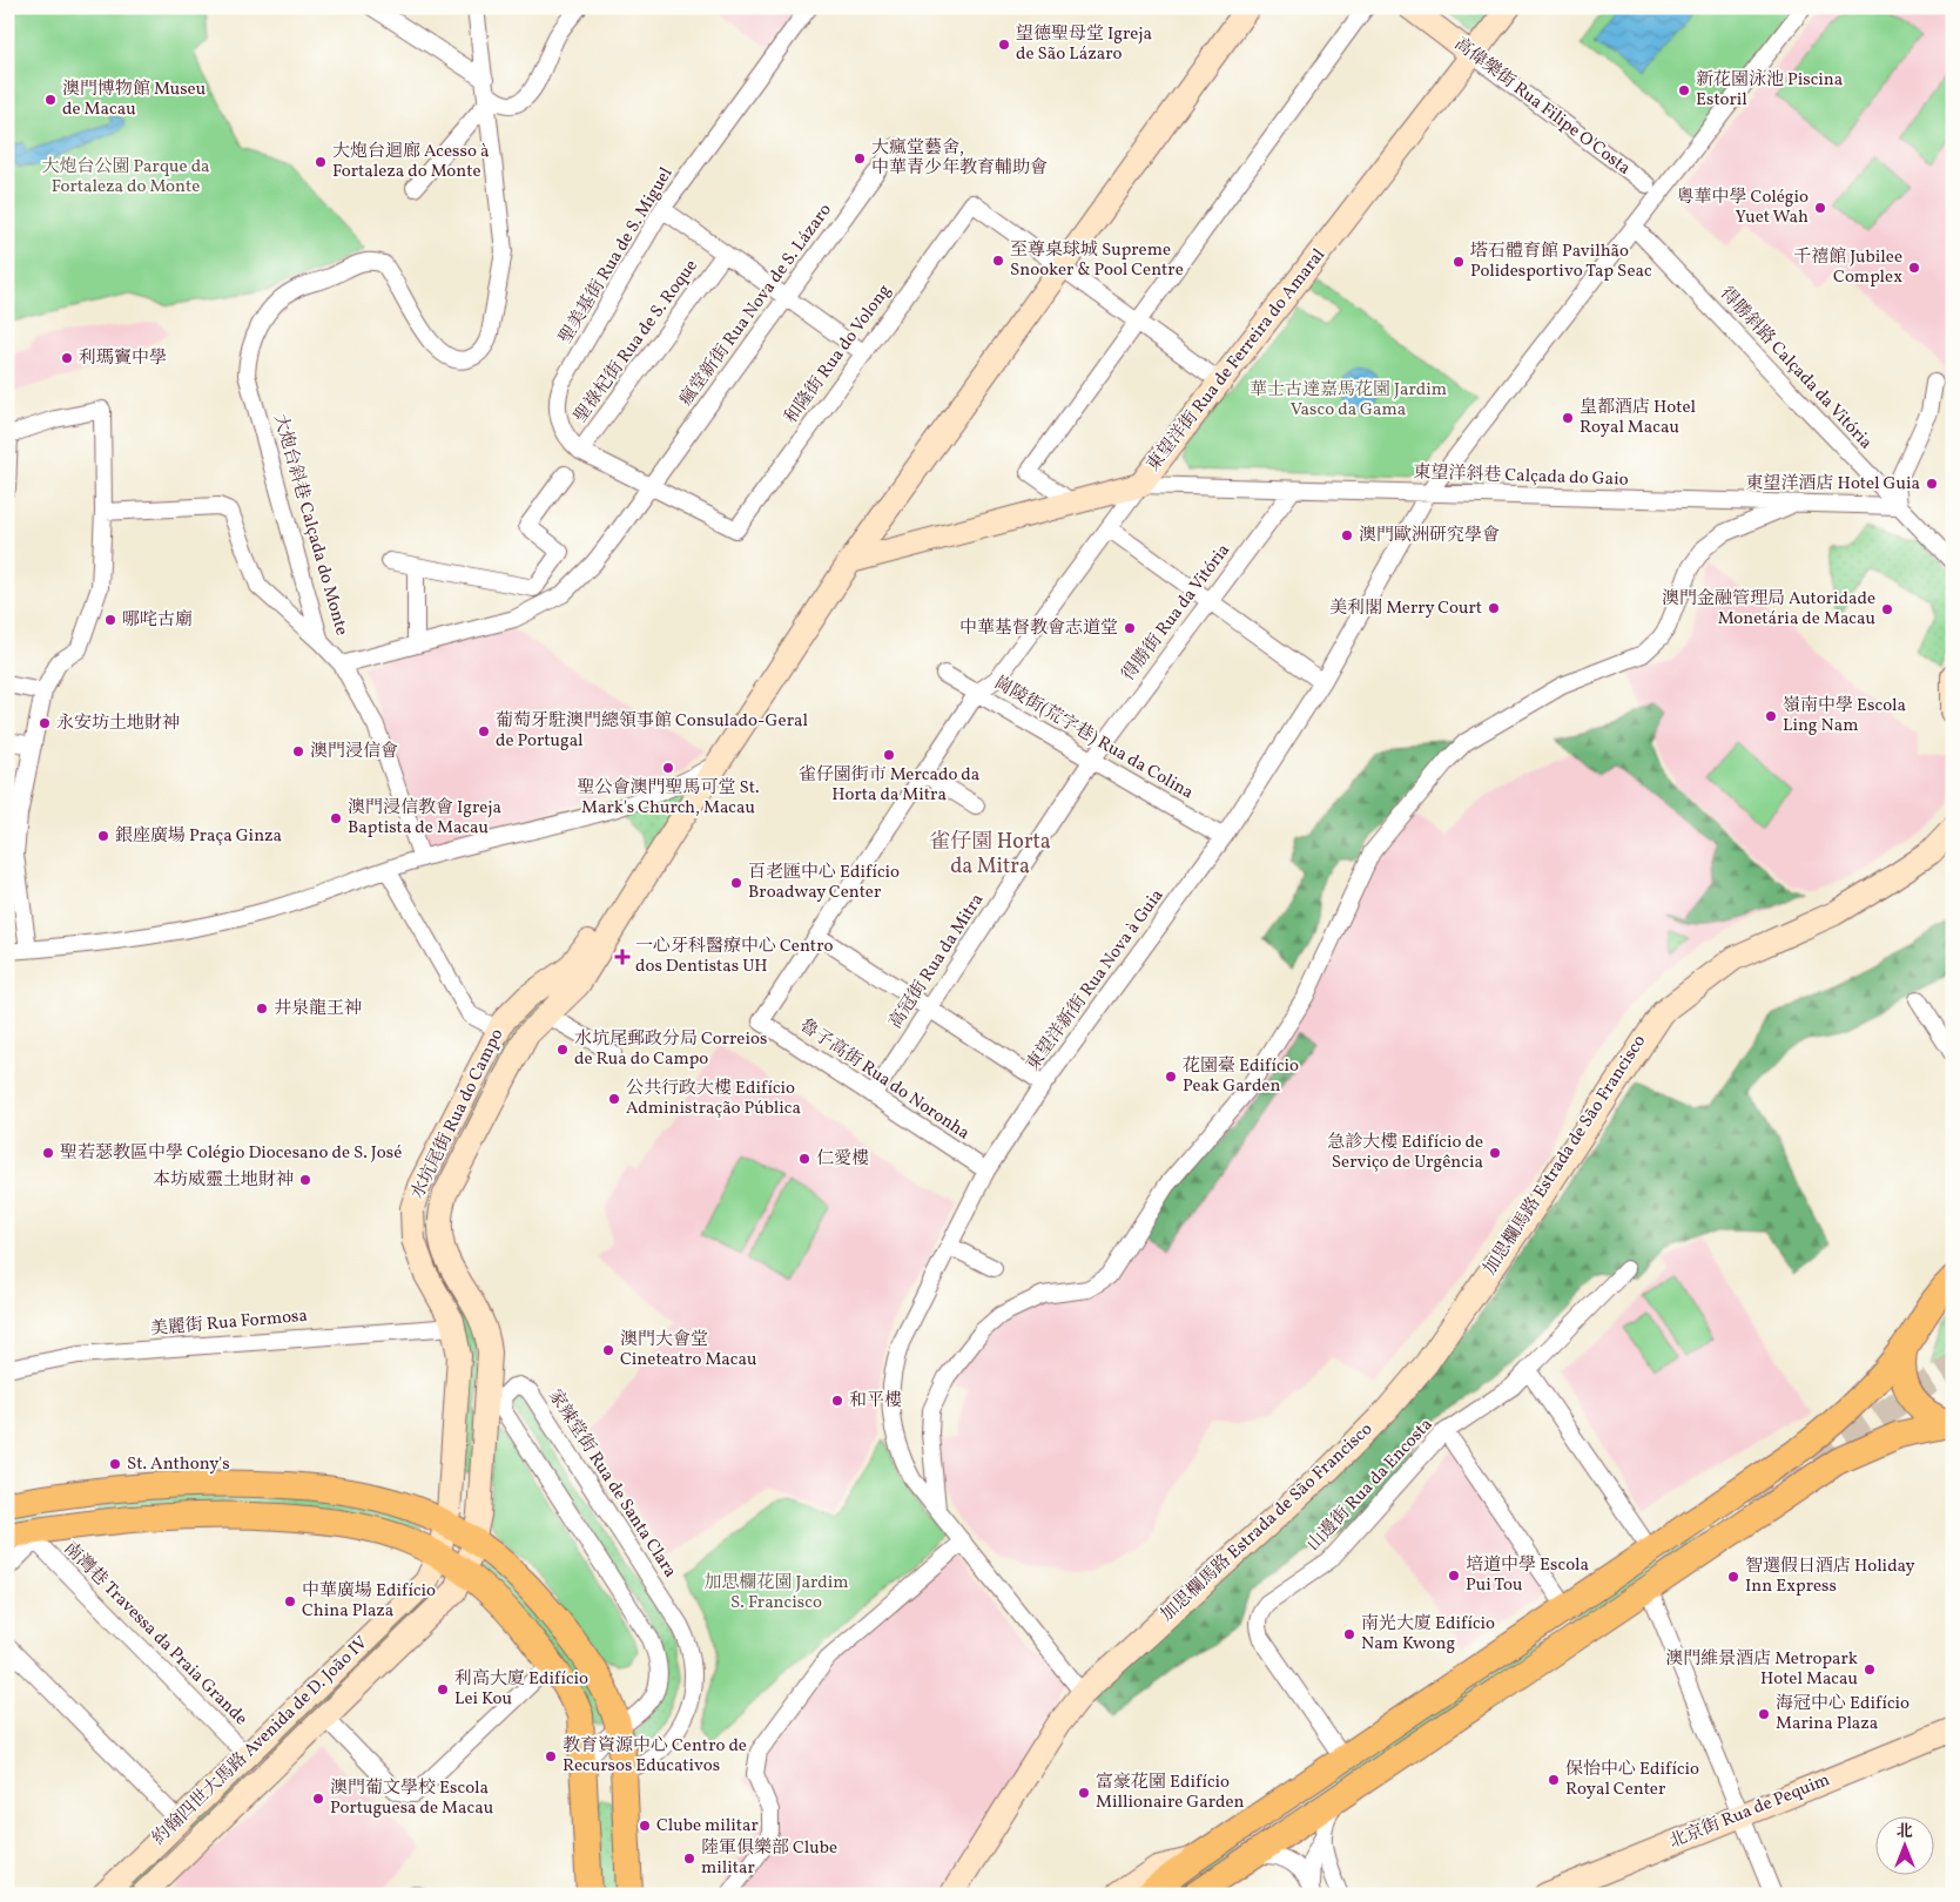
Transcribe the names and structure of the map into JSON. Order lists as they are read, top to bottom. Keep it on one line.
{"streets":{"main road":["高偉樂街 Rua Filipe O'Costa","東望洋街 Rua de Ferreira do Amaral","水坑尾街 Rua do Campo","加思欄馬路 Estrada de São Francisco","約翰四世大馬路 Avenida de D. João IV","北京街 Rua de Pequim"],"street":["聖美基街 Rua de S. Miguel","瘋堂新街 Rua Nova de S. Lázaro","聖祿杞街 Rua de S. Roque","和隆街 Rua do Volong","得勝斜路 Calçada da Vitória","東望洋斜巷 Calçada do Gaio","大炮台斜巷 Calçada do Monte","得勝街 Rua da Vitória","崗陵街(荒字巷) Rua da Colina","高冠街 Rua da Mitra","東望洋新街 Rua Nova à Guia","魯子高街 Rua do Noronha","美麗街 Rua Formosa","家辣堂街 Rua de Santa Clara","山邊街 Rua da Encosta","南灣巷 Travessa da Praia Grande"]},"crossings":[["高偉樂街 Rua Filipe O'Costa","東望洋街 Rua de Ferreira do Amaral"],["聖美基街 Rua de S. Miguel","聖祿杞街 Rua de S. Roque"],["瘋堂新街 Rua Nova de S. Lázaro","和隆街 Rua do Volong"],["瘋堂新街 Rua Nova de S. Lázaro","大炮台斜巷 Calçada do Monte"],["和隆街 Rua do Volong","水坑尾街 Rua do Campo"],["東望洋街 Rua de Ferreira do Amaral","東望洋斜巷 Calçada do Gaio"],["東望洋街 Rua de Ferreira do Amaral","水坑尾街 Rua do Campo"],["得勝斜路 Calçada da Vitória","東望洋斜巷 Calçada do Gaio"],["得勝斜路 Calçada da Vitória","東望洋新街 Rua Nova à Guia"],["東望洋斜巷 Calçada do Gaio","得勝街 Rua da Vitória"],["東望洋斜巷 Calçada do Gaio","東望洋新街 Rua Nova à Guia"],["得勝街 Rua da Vitória","崗陵街(荒字巷) Rua da Colina"],["得勝街 Rua da Vitória","高冠街 Rua da Mitra"],["崗陵街(荒字巷) Rua da Colina","高冠街 Rua da Mitra"],["崗陵街(荒字巷) Rua da Colina","東望洋新街 Rua Nova à Guia"],["高冠街 Rua da Mitra","魯子高街 Rua do Noronha"],["東望洋新街 Rua Nova à Guia","魯子高街 Rua do Noronha"],["東望洋新街 Rua Nova à Guia","加思欄馬路 Estrada de São Francisco"],["水坑尾街 Rua do Campo","美麗街 Rua Formosa"],["水坑尾街 Rua do Campo","約翰四世大馬路 Avenida de D. João IV"],["南灣巷 Travessa da Praia Grande","約翰四世大馬路 Avenida de D. João IV"]],"districts":["雀仔園 Horta da Mitra"],"parks":["大炮台公園 Parque da Fortaleza do Monte","華士古達嘉馬花園 Jardim Vasco da Gama","加思欄花園 Jardim S. Francisco"],"places":{"other":["望德聖母堂 Igreja de São Lázaro","新花園泳池 Piscina Estoril","澳門博物館 Museu de Macau","大瘋堂藝舍, 中華青少年教育輔助會","大炮台迴廊 Acesso à Fortaleza do Monte","粵華中學 Colégio Yuet Wah","至尊桌球城 Supreme Snooker & Pool Centre","塔石體育館 Pavilhão Polidesportivo Tap Seac","千禧館 Jubilee Complex","利瑪竇中學","皇都酒店 Hotel Royal Macau","東望洋酒店 Hotel Guia","澳門歐洲研究學會","美利閣 Merry Court","澳門金融管理局 Autoridade Monetária de Macau","哪咤古廟","中華基督教會志道堂","嶺南中學 Escola Ling Nam","永安坊土地財神","葡萄牙駐澳門總領事館 Consulado-Geral de Portugal","澳門浸信會","雀仔園街市 Mercado da Horta da Mitra","聖公會澳門聖馬可堂 St. Mark's Church, Macau","澳門浸信教會 Igreja Baptista de Macau","銀座廣場 Praça Ginza","百老匯中心 Edifício Broadway Center","井泉龍王神","水坑尾郵政分局 Correios de Rua do Campo","花園臺 Edifício Peak Garden","公共行政大樓 Edifício Administração Pública","聖若瑟教區中學 Colégio Diocesano de S. José","急診大樓 Edifício de Serviço de Urgência","仁愛樓","本坊威靈土地財神","澳門大會堂 Cineteatro Macau","和平樓","St. Anthony's","培道中學 Escola Pui Tou","智選假日酒店 Holiday Inn Express","中華廣場 Edifício China Plaza","南光大廈 Edifício Nam Kwong","澳門維景酒店 Metropark Hotel Macau","利高大廈 Edifício Lei Kou","海冠中心 Edifício Marina Plaza","教育資源中心 Centro de Recursos Educativos","保怡中心 Edifício Royal Center","富豪花園 Edifício Millionaire Garden","澳門葡文學校 Escola Portuguesa de Macau","Clube militar","陸軍俱樂部 Clube militar"],"health":["一心牙科醫療中心 Centro dos Dentistas UH"]},"north":"top"}
